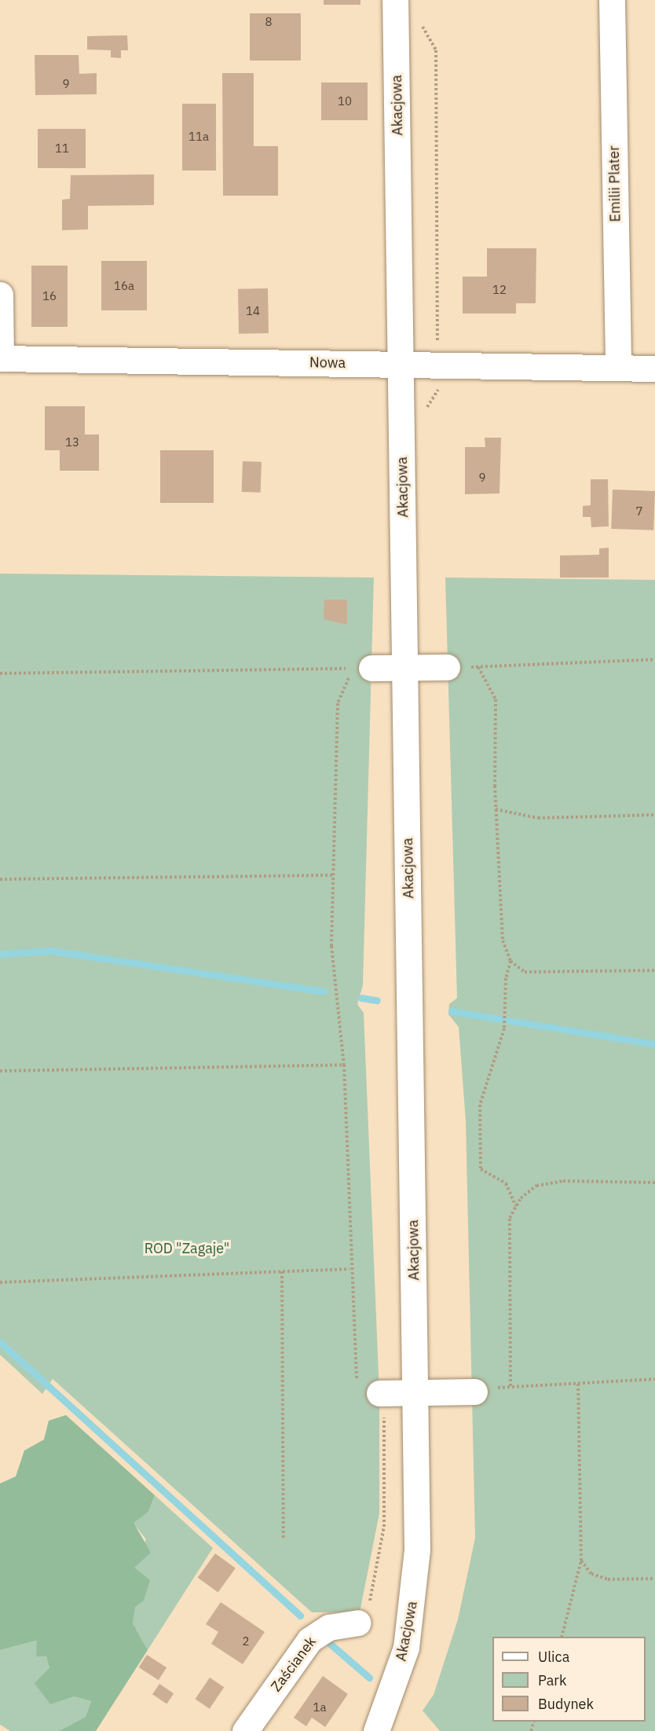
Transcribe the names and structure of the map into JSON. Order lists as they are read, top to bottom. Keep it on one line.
{"streets":{"street":["Akacjowa","Emilii Plater","Nowa","Zaścianek"]},"crossings":[["Akacjowa","Nowa"],["Emilii Plater","Nowa"]],"parks":["ROD \"Zagaje\""],"house_numbers":["8","9","10","11a","11","16a","12","16","14","13","9","7","2","1a"],"legend":["Ulica","Park","Budynek"]}
